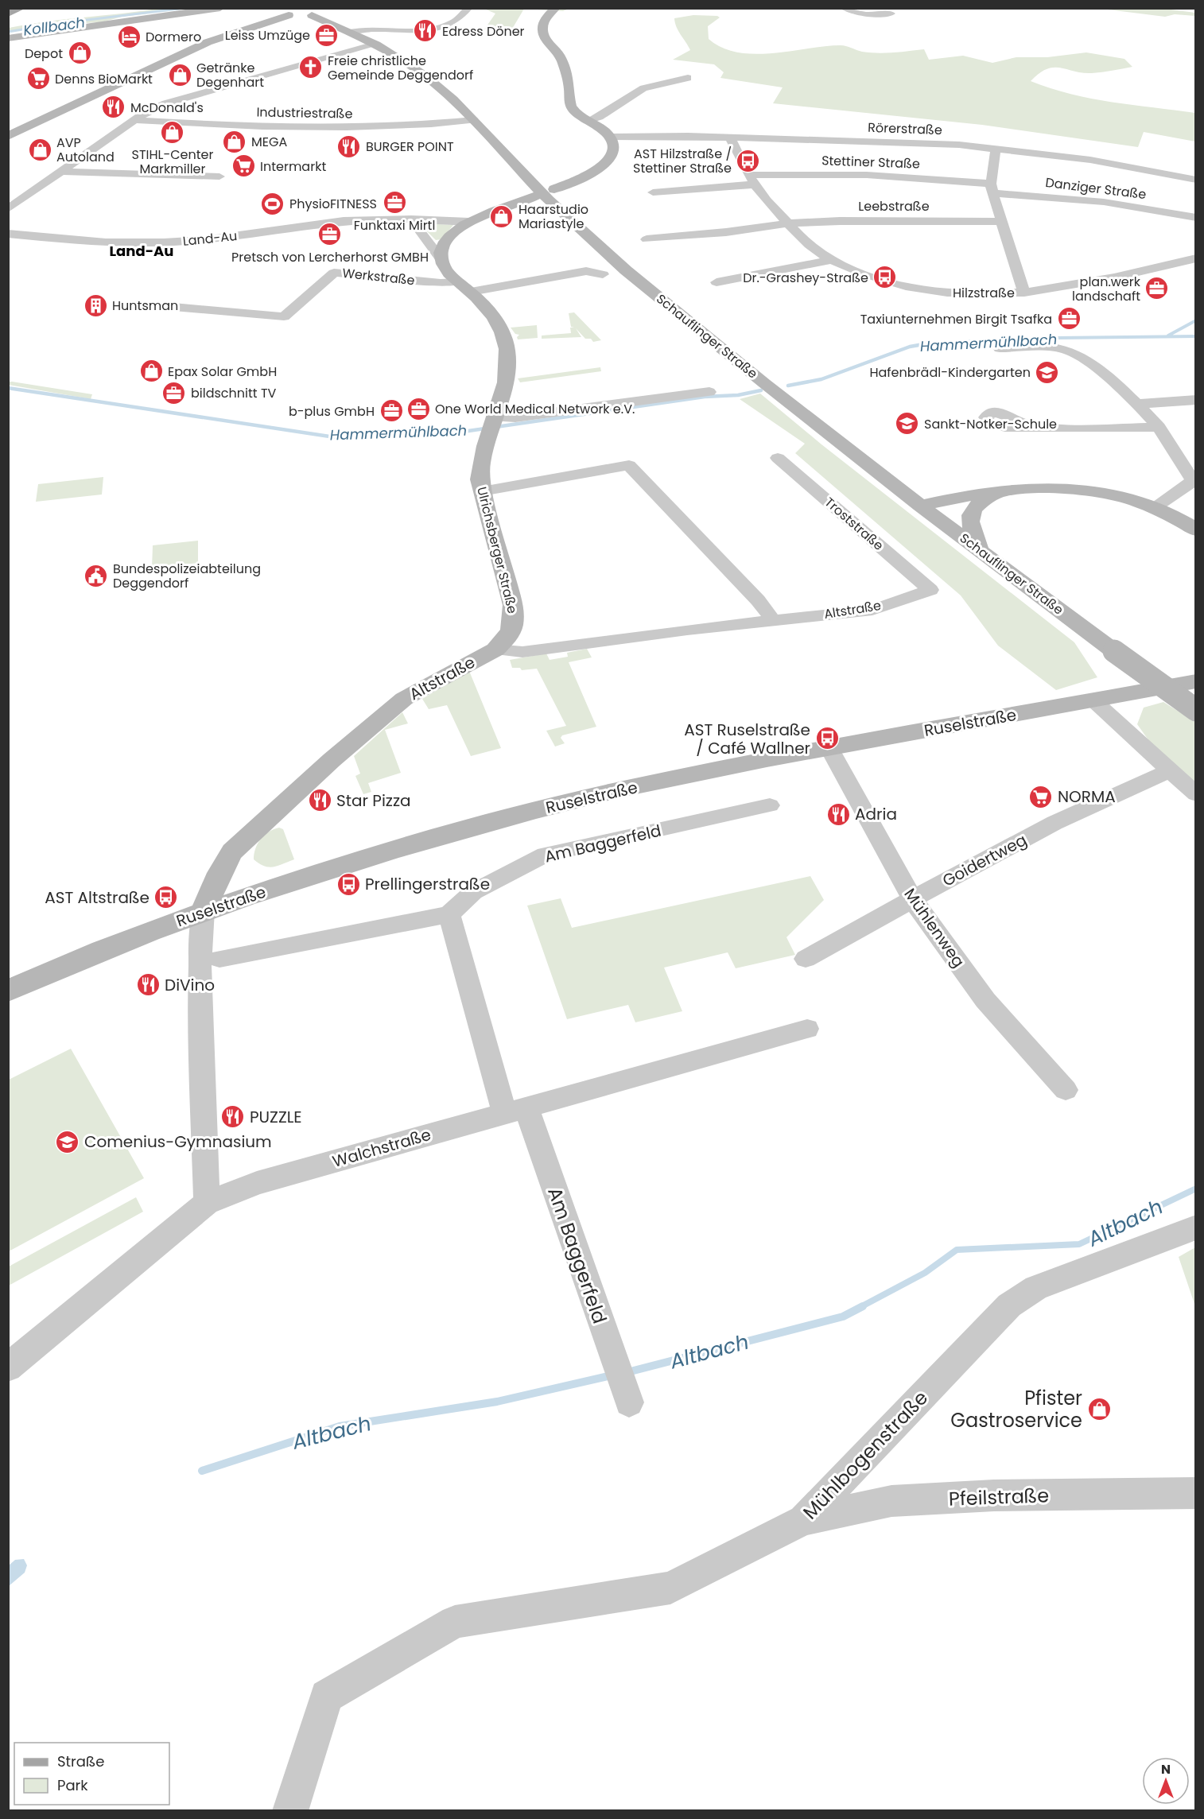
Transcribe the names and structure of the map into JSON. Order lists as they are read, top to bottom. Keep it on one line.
{"streets":{"street":["Industriestraße","Rörerstraße","Stettiner Straße","Danziger Straße","Leebstraße","Land-Au","Werkstraße","Hilzstraße","Schauflinger Straße","Troststraße","Ulrichsberger Straße","Altstraße","Ruselstraße","Am Baggerfeld","Goidertweg","Mühlenweg","Walchstraße","Mühlbogenstraße","Pfeilstraße"]},"crossings":[["Industriestraße","Schauflinger Straße"],["Rörerstraße","Hilzstraße"],["Stettiner Straße","Danziger Straße"],["Stettiner Straße","Hilzstraße"],["Leebstraße","Hilzstraße"],["Werkstraße","Ulrichsberger Straße"],["Troststraße","Altstraße"],["Ulrichsberger Straße","Altstraße"],["Altstraße","Ruselstraße"],["Ruselstraße","Mühlenweg"],["Am Baggerfeld","Walchstraße"],["Goidertweg","Mühlenweg"],["Mühlbogenstraße","Pfeilstraße"]],"districts":["Land-Au"],"water":["Kollbach","Hammermühlbach","Altbach"],"places":{"restaurant":["Edress Döner","McDonald's","BURGER POINT","Star Pizza","Adria","DiVino","PUZZLE"],"office":["Leiss Umzüge","Funktaxi Mirtl","Pretsch von Lercherhorst GMBH","plan.werk landschaft","Taxiunternehmen Birgit Tsafka","bildschnitt TV","One World Medical Network e.V.","b-plus GmbH"],"hotel":["Dormero"],"shop":["Depot","Getränke Degenhart","STIHL-Center Markmiller","MEGA","AVP Autoland","Haarstudio Mariastyle","Epax Solar GmbH","Pfister Gastroservice"],"church":["Freie christliche Gemeinde Deggendorf"],"supermarket":["Denns BioMarkt","Intermarkt","NORMA"],"bus stop":["AST Hilzstraße / Stettiner Straße","Dr.-Grashey-Straße","AST Ruselstraße / Café Wallner","Prellingerstraße","AST Altstraße"],"sports":["PhysioFITNESS"],"building":["Huntsman"],"school or university":["Hafenbrädl-Kindergarten","Sankt-Notker-Schule","Comenius-Gymnasium"],"public building":["Bundespolizeiabteilung Deggendorf"]},"legend":["Straße","Park"],"north":"top"}
